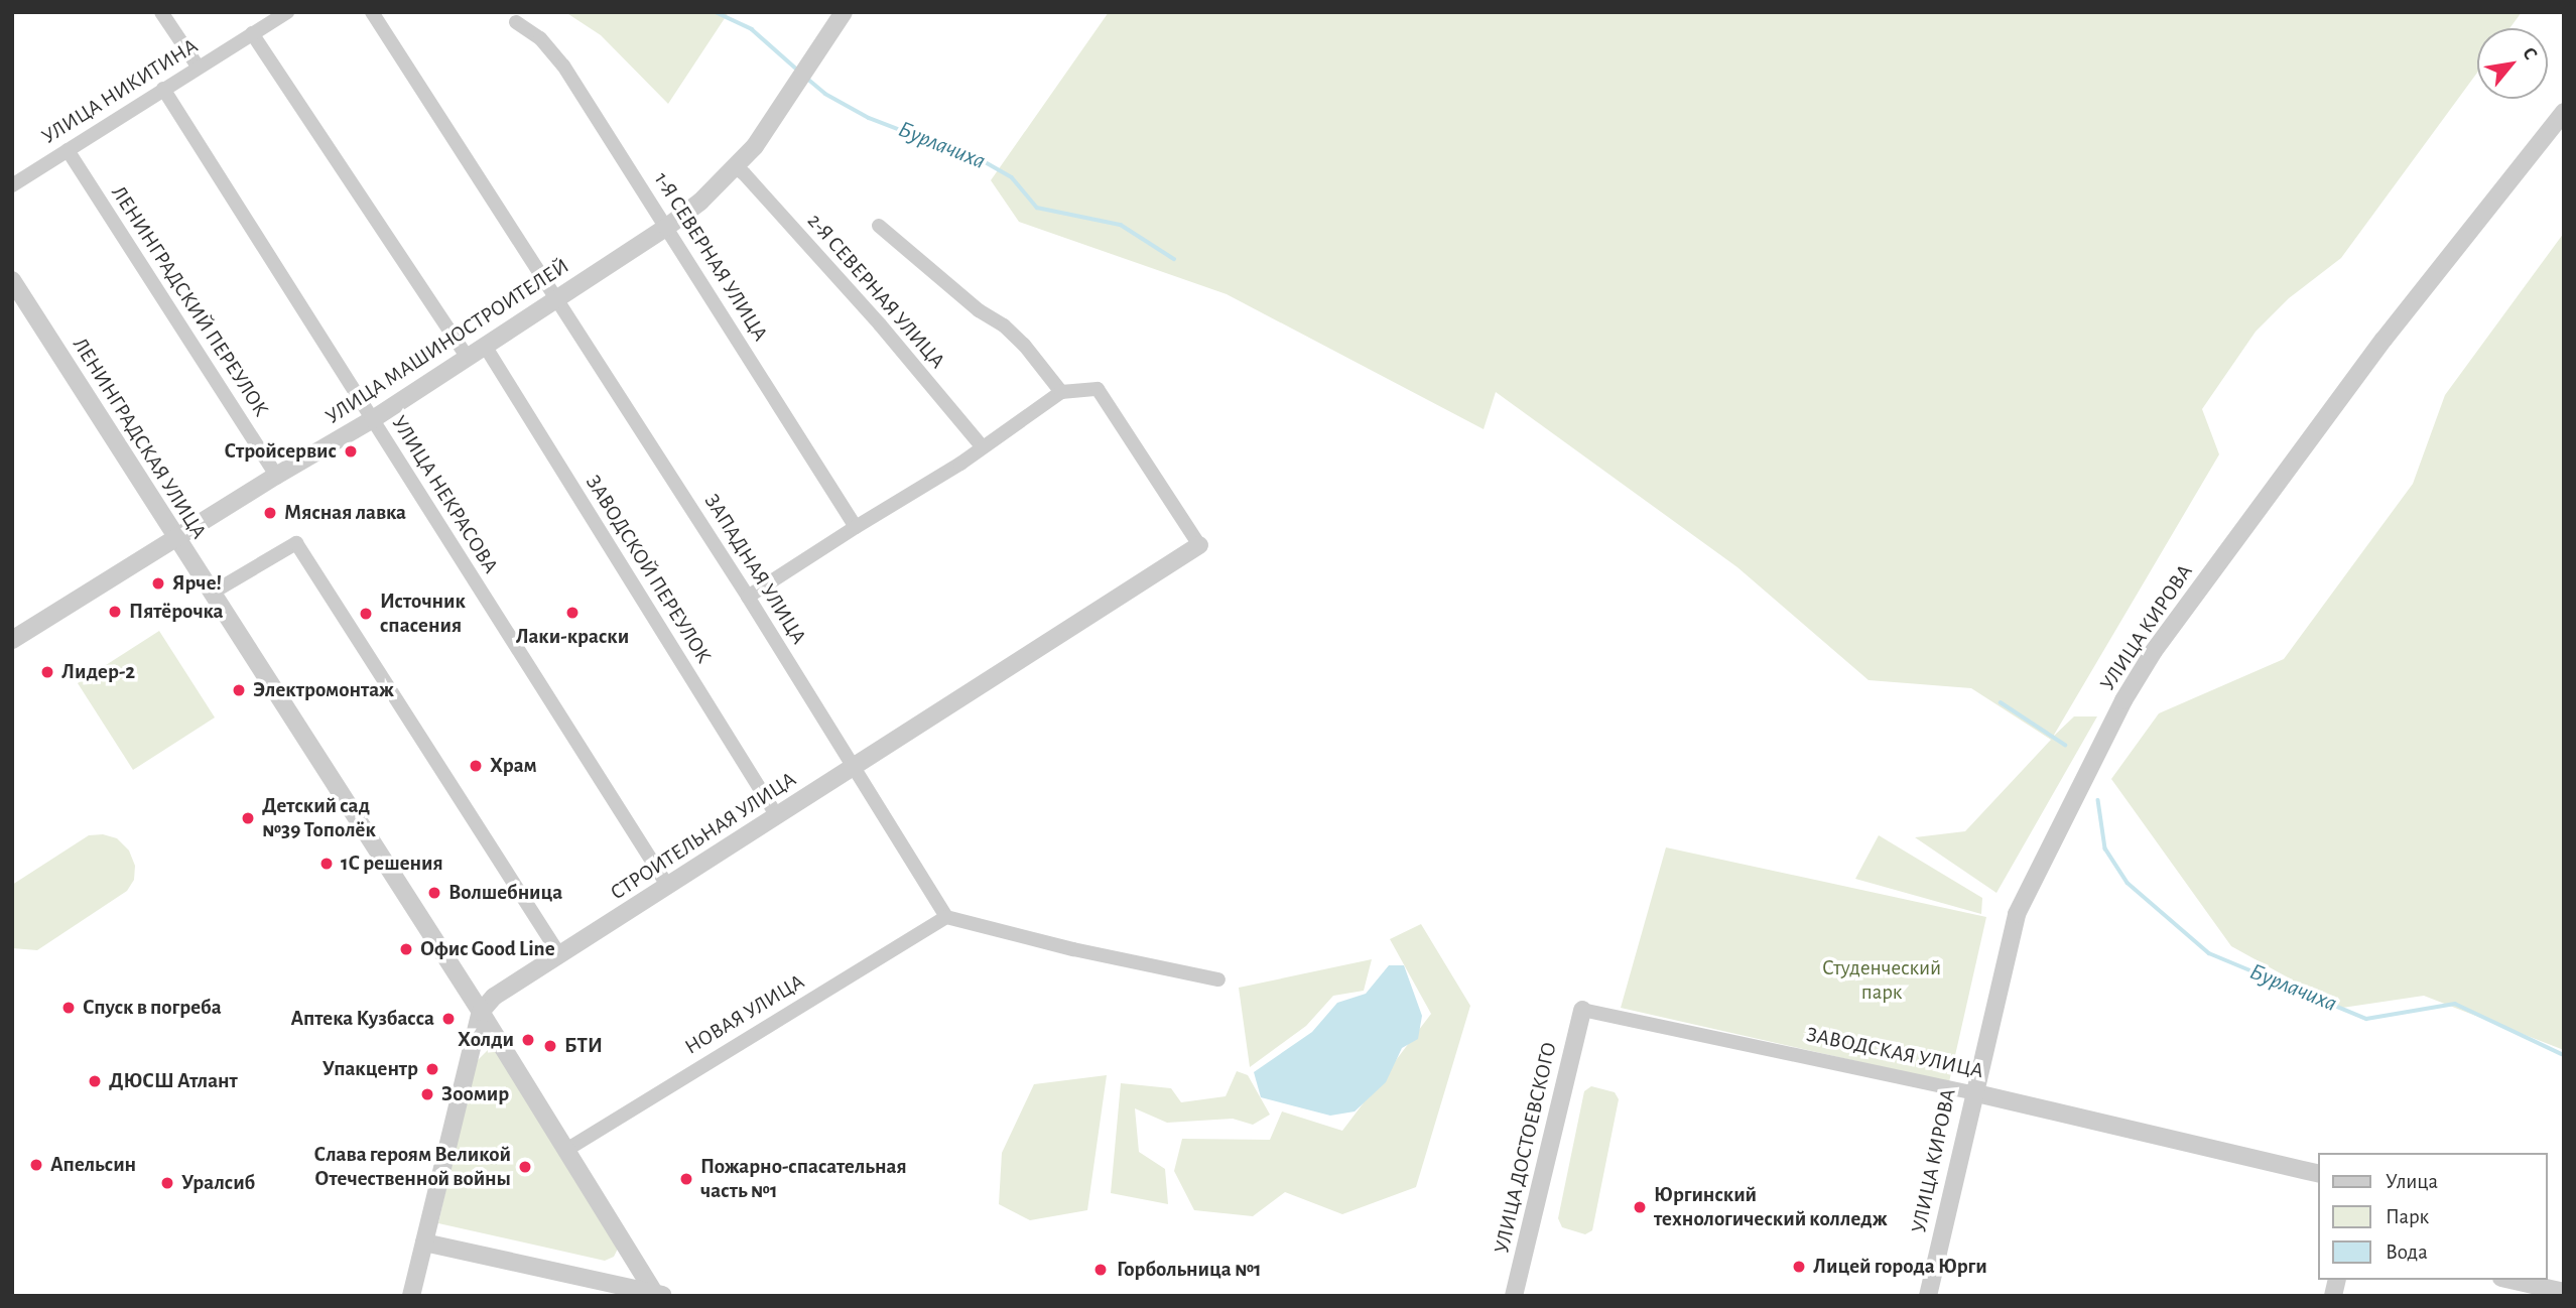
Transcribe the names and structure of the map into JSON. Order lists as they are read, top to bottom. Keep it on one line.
{"streets":{"street":["УЛИЦА НИКИТИНА","1-Я СЕВЕРНАЯ УЛИЦА","2-Я СЕВЕРНАЯ УЛИЦА","ЛЕНИНГРАДСКИЙ ПЕРЕУЛОК","УЛИЦА МАШИНОСТРОИТЕЛЕЙ","ЛЕНИНГРАДСКАЯ УЛИЦА","УЛИЦА НЕКРАСОВА","ЗАВОДСКОЙ ПЕРЕУЛОК","ЗАПАДНАЯ УЛИЦА","УЛИЦА КИРОВА","СТРОИТЕЛЬНАЯ УЛИЦА","НОВАЯ УЛИЦА","ЗАВОДСКАЯ УЛИЦА","УЛИЦА ДОСТОЕВСКОГО"]},"crossings":[["УЛИЦА НИКИТИНА","ЛЕНИНГРАДСКИЙ ПЕРЕУЛОК"],["УЛИЦА НИКИТИНА","УЛИЦА НЕКРАСОВА"],["1-Я СЕВЕРНАЯ УЛИЦА","УЛИЦА МАШИНОСТРОИТЕЛЕЙ"],["2-Я СЕВЕРНАЯ УЛИЦА","УЛИЦА МАШИНОСТРОИТЕЛЕЙ"],["ЛЕНИНГРАДСКИЙ ПЕРЕУЛОК","УЛИЦА МАШИНОСТРОИТЕЛЕЙ"],["УЛИЦА МАШИНОСТРОИТЕЛЕЙ","ЛЕНИНГРАДСКАЯ УЛИЦА"],["УЛИЦА МАШИНОСТРОИТЕЛЕЙ","УЛИЦА НЕКРАСОВА"],["УЛИЦА МАШИНОСТРОИТЕЛЕЙ","ЗАВОДСКОЙ ПЕРЕУЛОК"],["УЛИЦА МАШИНОСТРОИТЕЛЕЙ","ЗАПАДНАЯ УЛИЦА"],["ЛЕНИНГРАДСКАЯ УЛИЦА","СТРОИТЕЛЬНАЯ УЛИЦА"],["ЛЕНИНГРАДСКАЯ УЛИЦА","НОВАЯ УЛИЦА"],["УЛИЦА НЕКРАСОВА","СТРОИТЕЛЬНАЯ УЛИЦА"],["ЗАВОДСКОЙ ПЕРЕУЛОК","СТРОИТЕЛЬНАЯ УЛИЦА"],["ЗАПАДНАЯ УЛИЦА","СТРОИТЕЛЬНАЯ УЛИЦА"],["ЗАПАДНАЯ УЛИЦА","НОВАЯ УЛИЦА"],["УЛИЦА КИРОВА","ЗАВОДСКАЯ УЛИЦА"],["ЗАВОДСКАЯ УЛИЦА","УЛИЦА ДОСТОЕВСКОГО"]],"water":["Бурлачиха"],"parks":["Студенческий парк"],"places":["Стройсервис","Мясная лавка","Ярче!","Пятёрочка","Лаки-краски","Источник спасения","Лидер-2","Электромонтаж","Храм","Детский сад №39 Тополёк","1С решения","Волшебница","Офис Good Line","Спуск в погреба","Аптека Кузбасса","Холди","БТИ","Упакцентр","ДЮСШ Атлант","Зоомир","Апельсин","Слава героям Великой Отечественной войны","Пожарно-спасательная часть №1","Уралсиб","Юргинский технологический колледж","Лицей города Юрги","Горбольница №1"],"legend":["Улица","Парк","Вода"],"north":"top right"}
